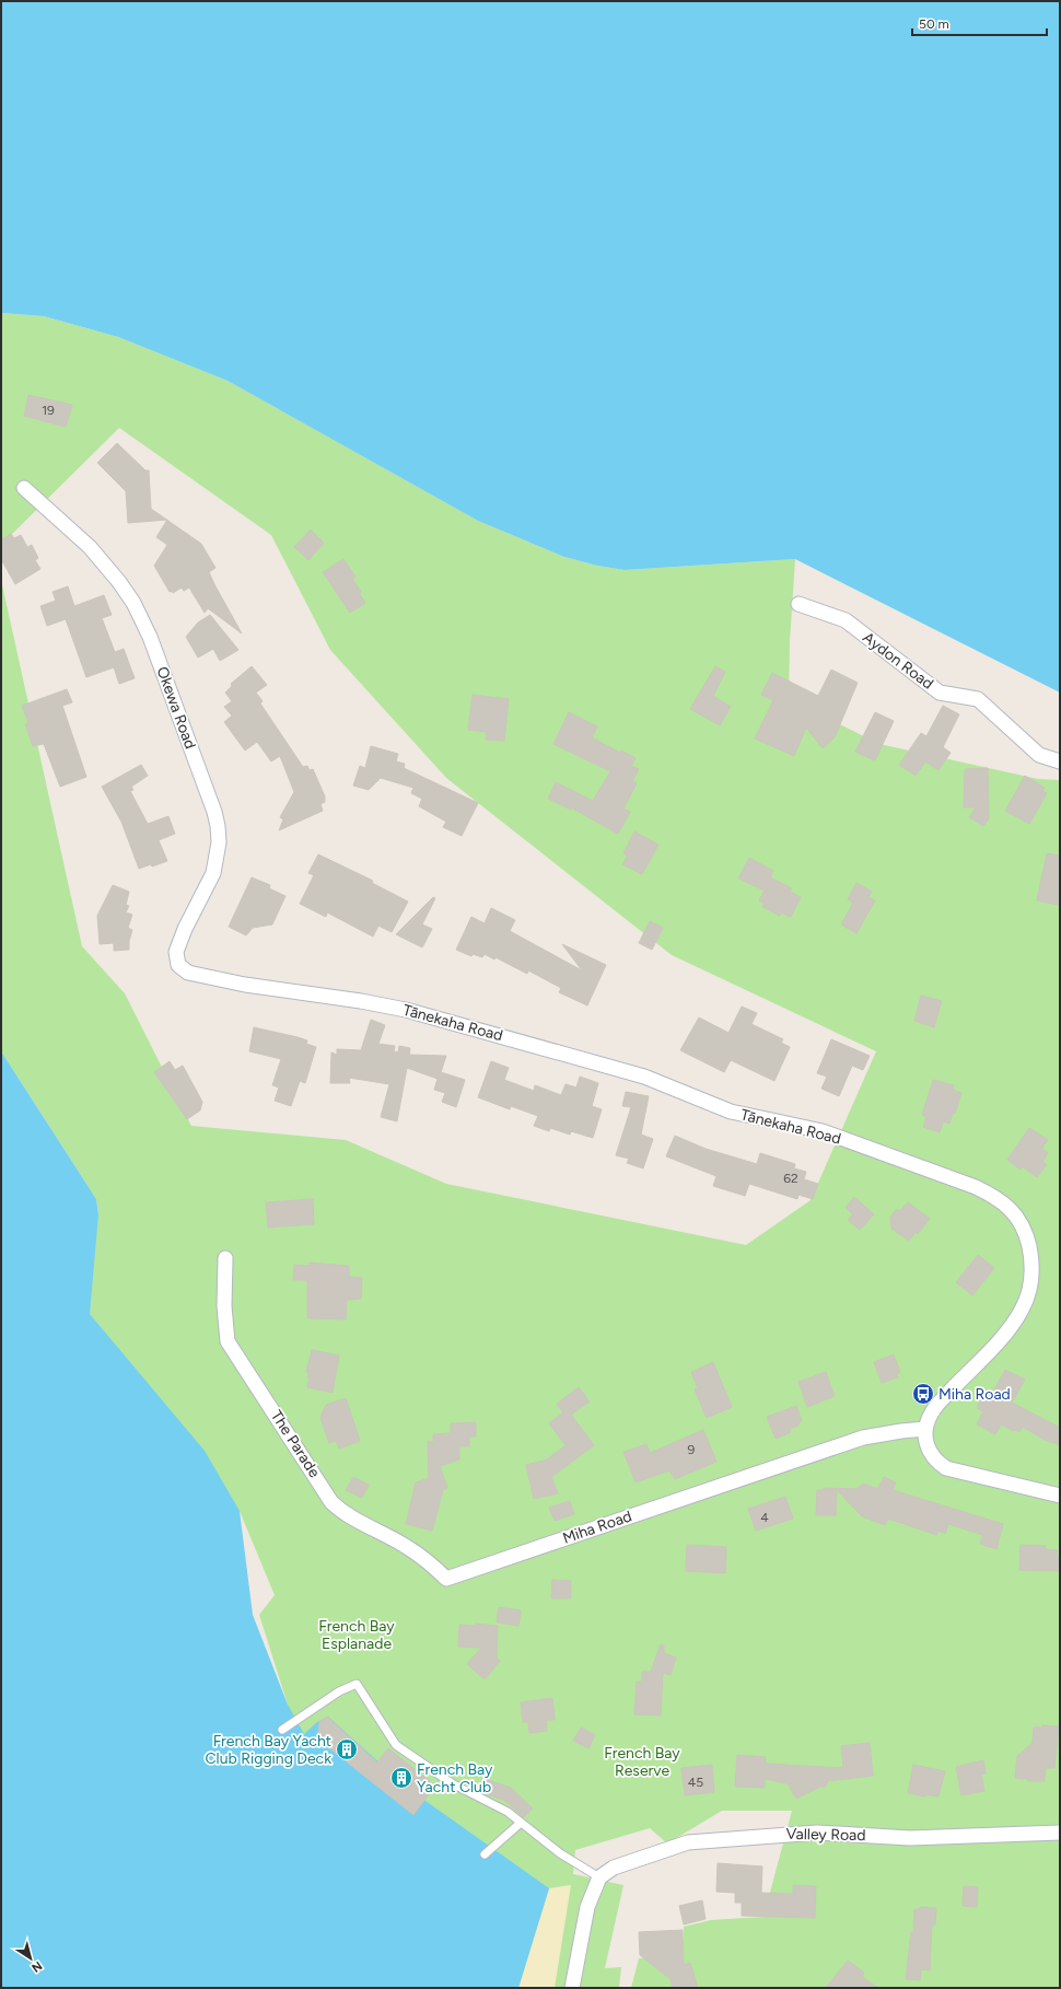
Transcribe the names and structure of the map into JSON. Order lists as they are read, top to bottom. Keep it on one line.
{"streets":{"street":["Aydon Road","Okewa Road","Tānekaha Road","The Parade","Miha Road","Valley Road"]},"crossings":[["Okewa Road","Tānekaha Road"],["Tānekaha Road","Miha Road"],["The Parade","Miha Road"]],"parks":["French Bay Esplanade","French Bay Reserve"],"places":{"bus stop":["Miha Road"],"building":["French Bay Yacht Club Rigging Deck","French Bay Yacht Club"]},"house_numbers":["19","62","9","4","45"],"scale_bar":"50 m","north":"bottom right"}
